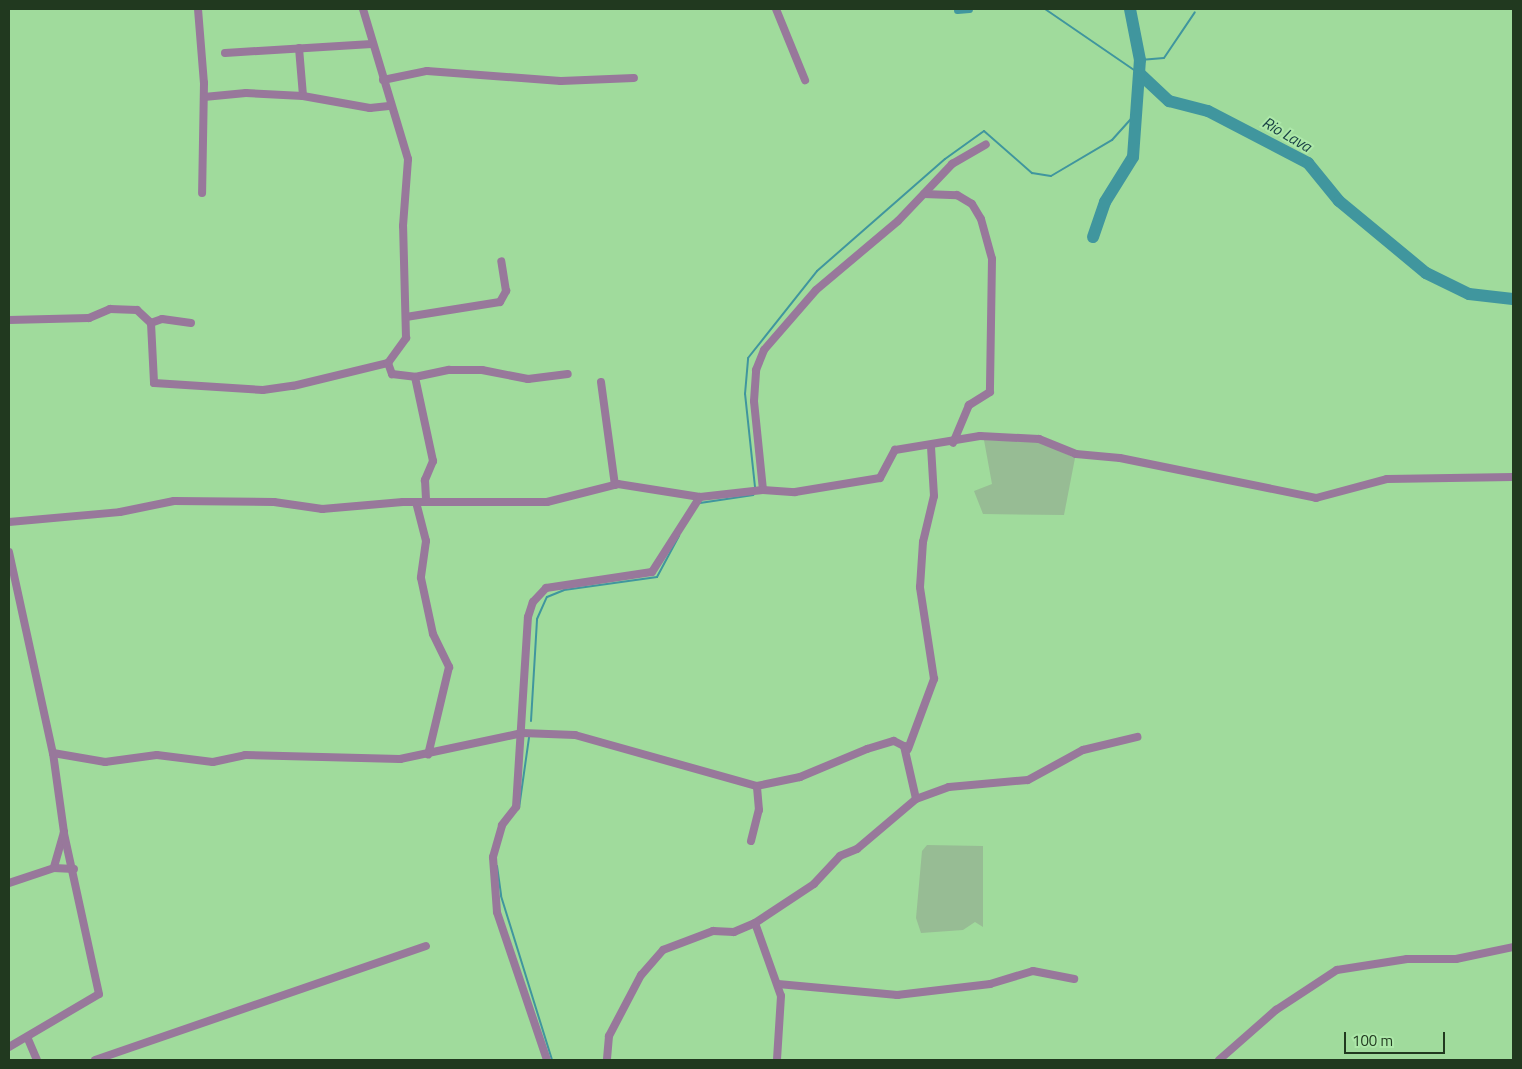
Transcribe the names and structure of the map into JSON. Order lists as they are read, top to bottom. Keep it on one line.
{"water":["Rio Lava"],"scale_bar":"100 m"}
